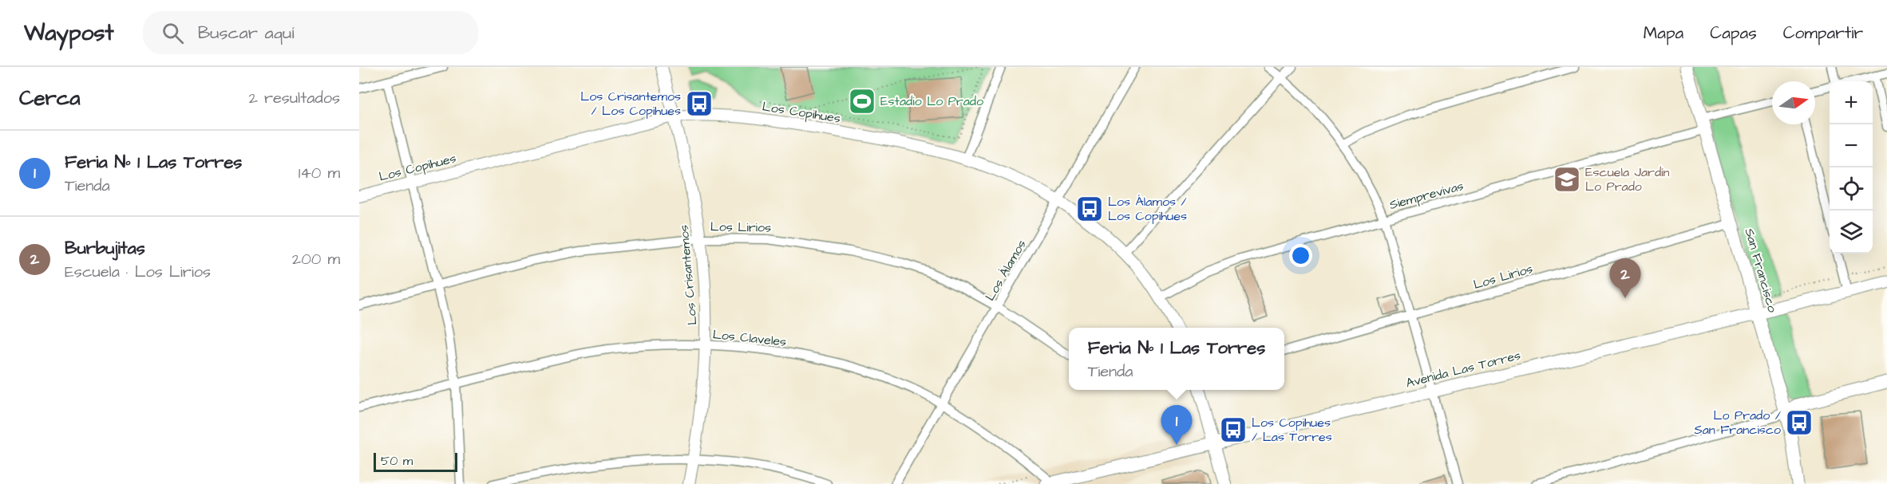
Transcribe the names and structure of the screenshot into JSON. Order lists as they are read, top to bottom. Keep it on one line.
{"streets":{"main road":["San Francisco","Avenida Las Torres"],"street":["Los Copihues","Siemprevivas","Los Lirios","Los Álamos","Los Crisantemos","Los Claveles"]},"crossings":[["Los Copihues","Siemprevivas"],["Los Copihues","Los Álamos"],["Los Copihues","Los Crisantemos"],["Siemprevivas","San Francisco"],["Los Lirios","Los Álamos"],["Los Lirios","San Francisco"],["Los Lirios","Los Crisantemos"],["Los Álamos","Los Claveles"],["San Francisco","Avenida Las Torres"],["Los Crisantemos","Los Claveles"],["Los Claveles","Avenida Las Torres"]],"places":{"sports":["Estadio Lo Prado"],"bus stop":["Los Crisantemos / Los Copihues","Los Álamos / Los Copihues","Lo Prado / San Francisco","Los Copihues / Las Torres"],"school or university":["Escuela Jardín Lo Prado"]},"scale_bar":"50 m","north":"right","page":{"header":"Waypost","search":"Buscar aquí","nav":["Mapa","Capas","Compartir"],"heading":["Cerca","2 resultados"],"map_buttons":["+","−"],"list":[{"mark":"1","name":"Feria Nº 1 Las Torres","note":"Tienda","value":"140 m"},{"mark":"2","name":"Burbujitas","note":"Escuela · Los Lirios","value":"200 m"}],"pins":["2","1"],"popup":["Feria Nº 1 Las Torres","Tienda"],"scale":"50 m"}}
